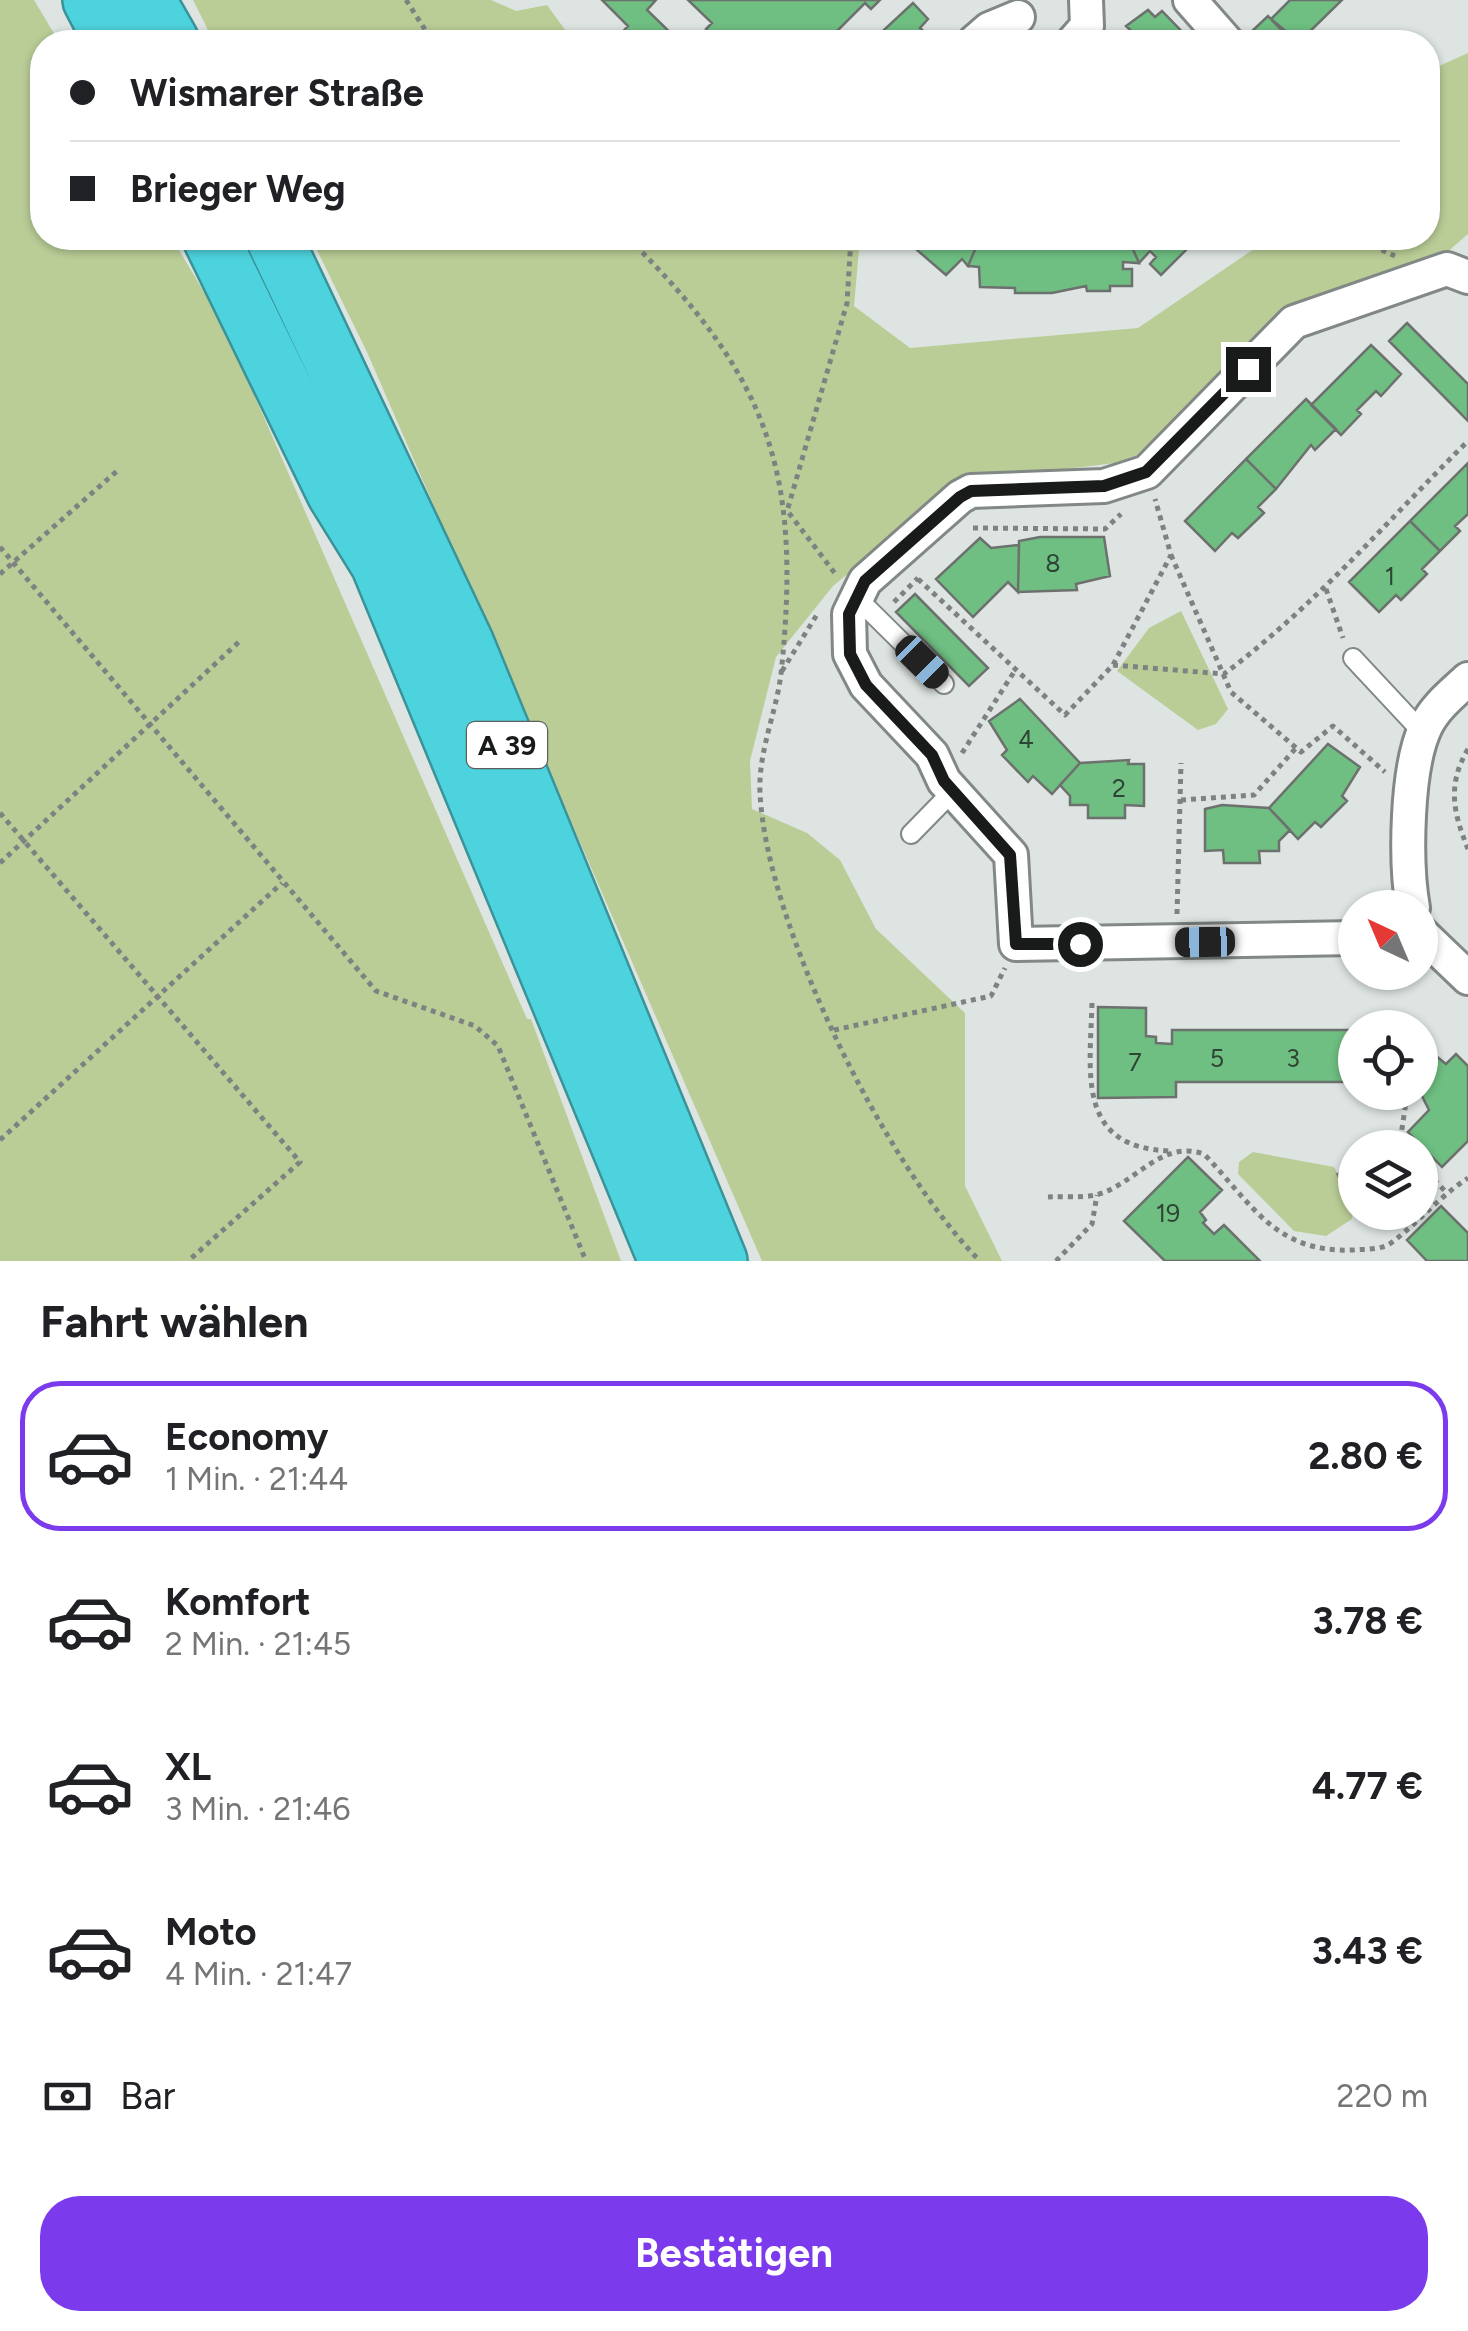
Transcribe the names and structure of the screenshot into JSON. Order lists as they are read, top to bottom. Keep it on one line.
{"streets":{"highway":["A 39"]},"house_numbers":["8","1","4","2","5","3","7","19"],"north":"top left","page":{"banner":["Wismarer Straße","Brieger Weg"],"heading":"Fahrt wählen","list":[{"name":"Economy","note":"1 Min. · 21:44","value":"2.80 €"},{"name":"Komfort","note":"2 Min. · 21:45","value":"3.78 €"},{"name":"XL","note":"3 Min. · 21:46","value":"4.77 €"},{"name":"Moto","note":"4 Min. · 21:47","value":"3.43 €"}],"pay":["Bar","220 m"],"buttons":"Bestätigen"}}
